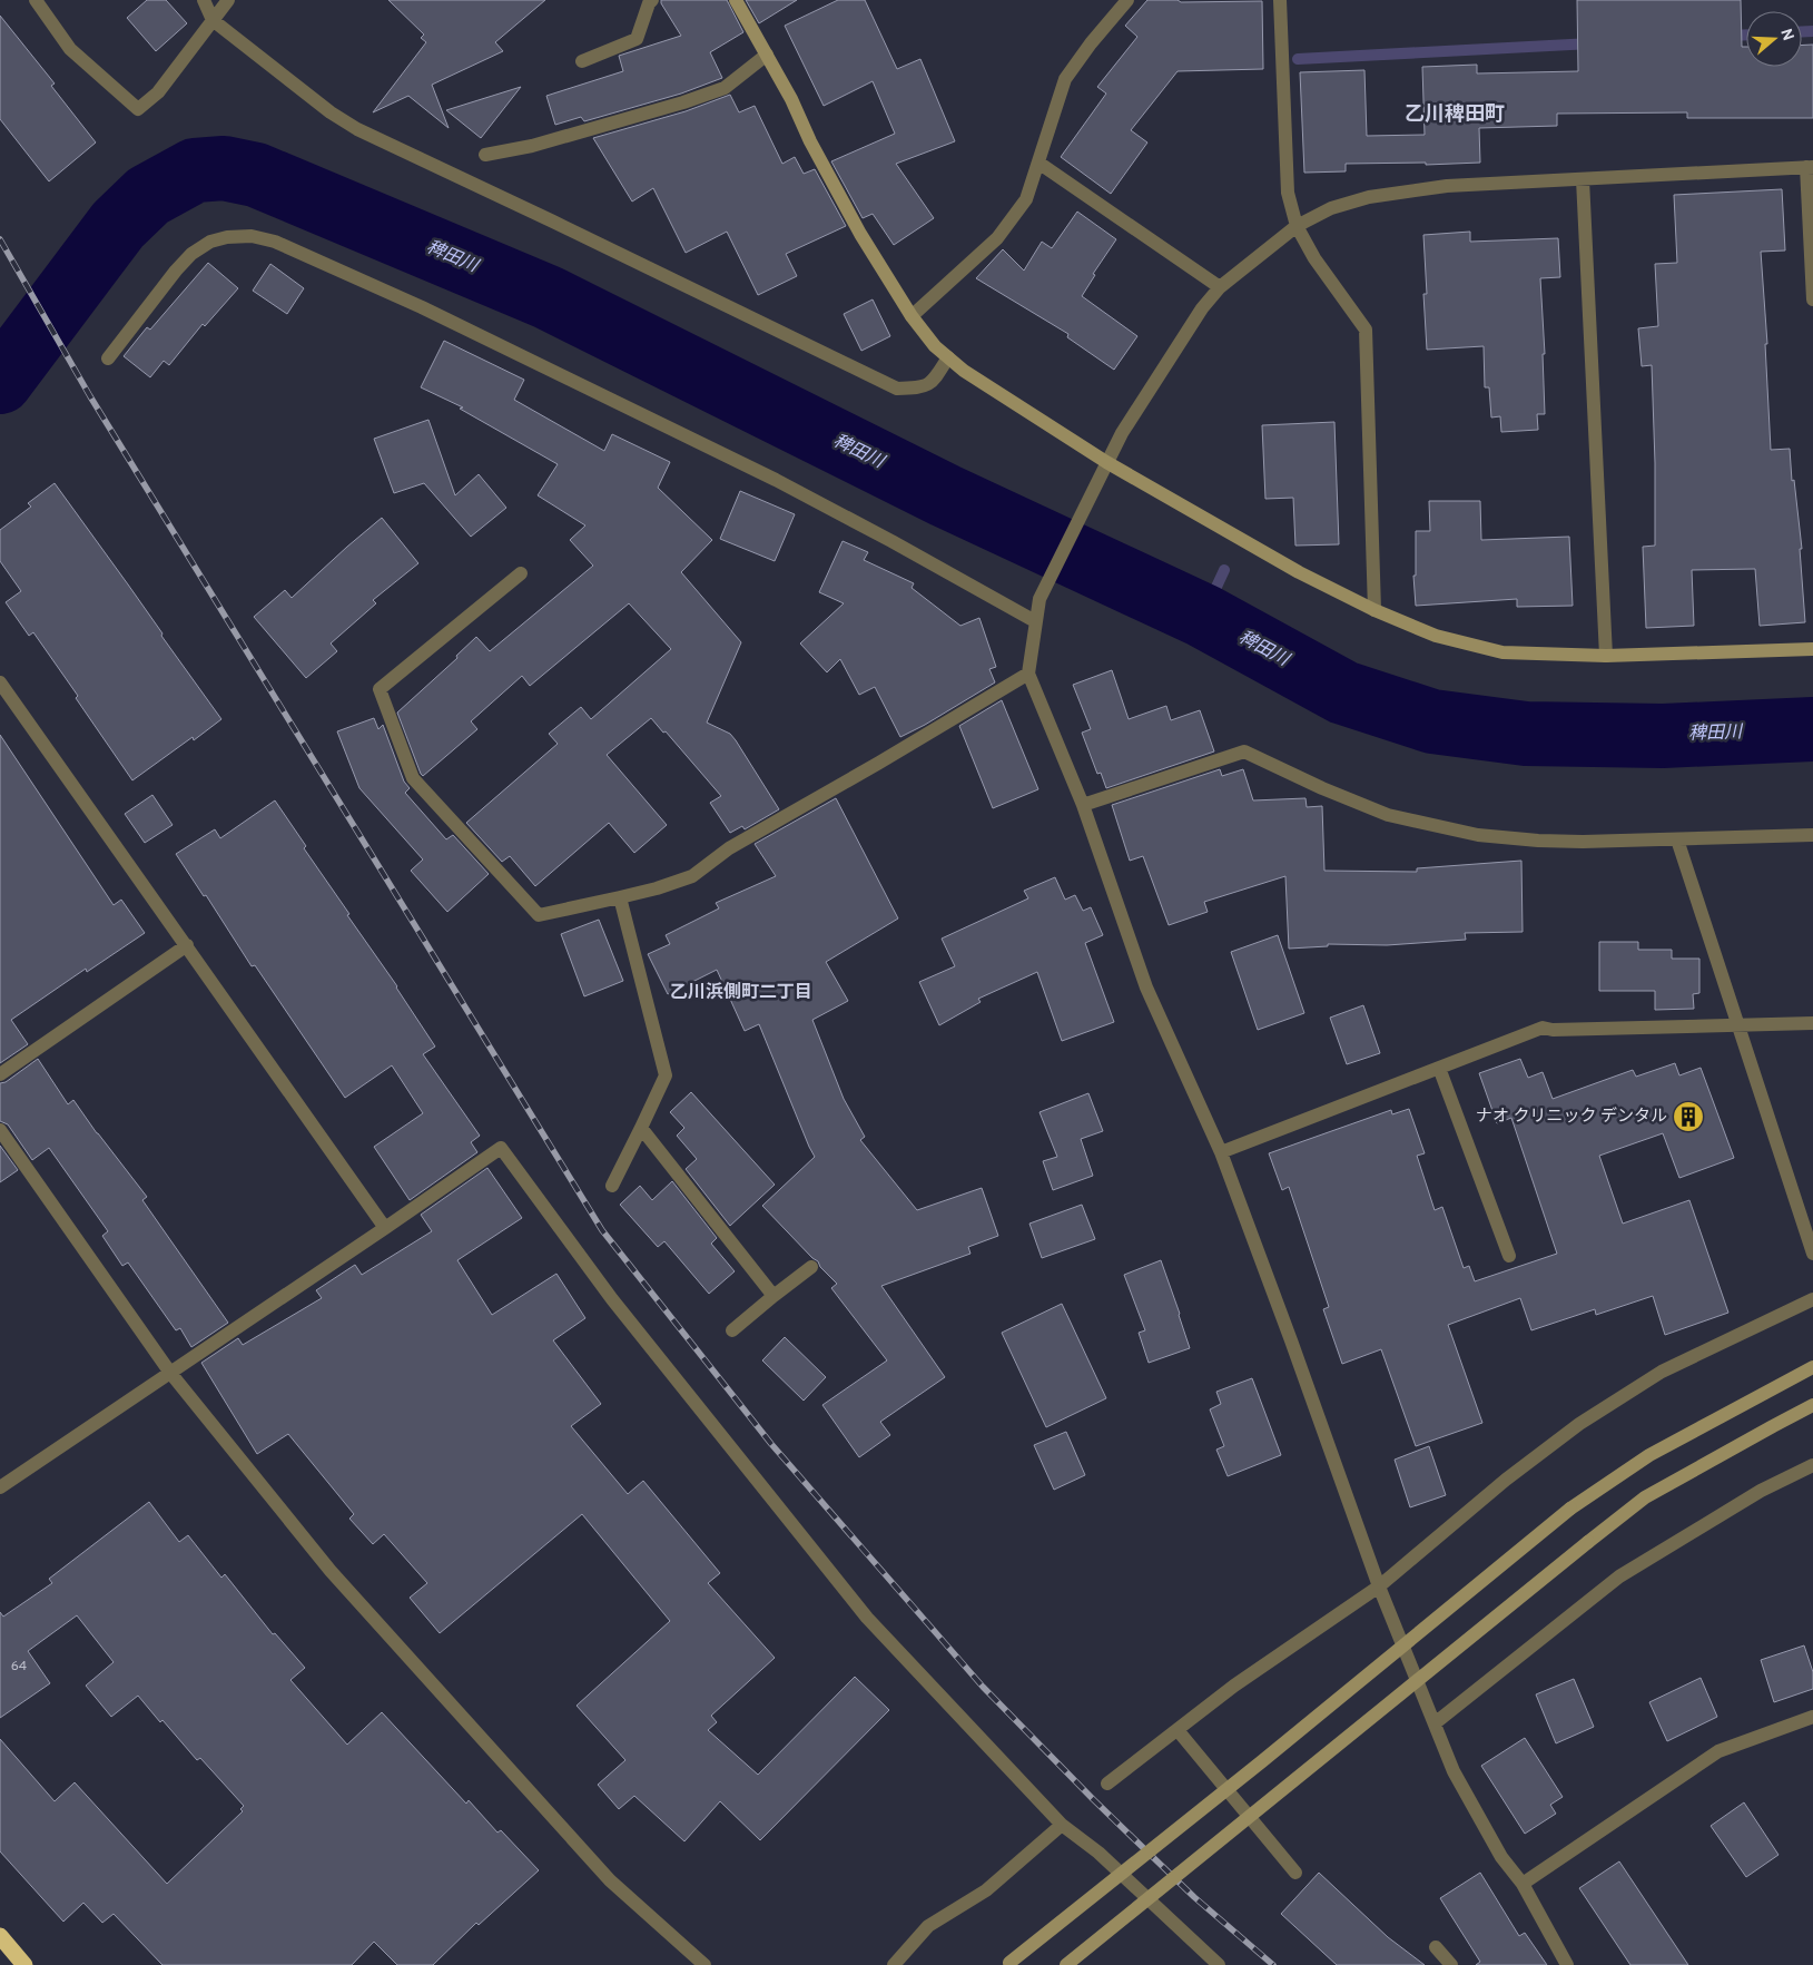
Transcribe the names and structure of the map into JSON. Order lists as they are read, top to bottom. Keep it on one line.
{"districts":["乙川稗田町","乙川浜側町二丁目"],"water":["稗田川"],"places":{"building":["ナオ クリニック デンタル"]},"house_numbers":["64"],"north":"right"}
